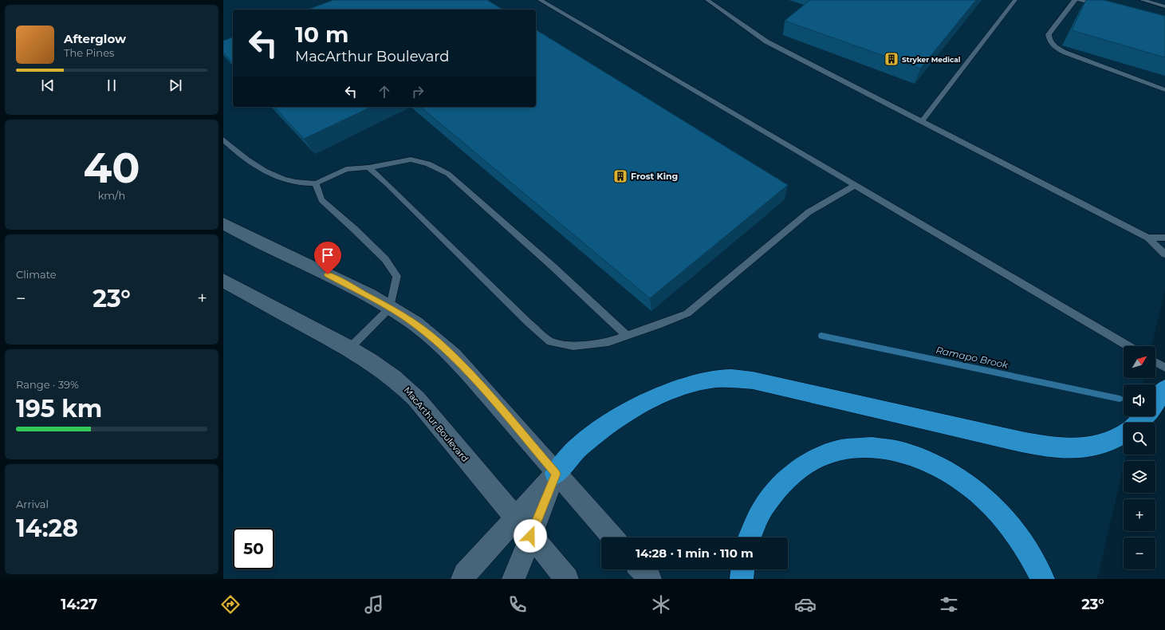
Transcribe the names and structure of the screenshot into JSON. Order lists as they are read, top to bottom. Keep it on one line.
{"streets":{"main road":["MacArthur Boulevard"]},"water":["Ramapo Brook"],"places":{"building":["Stryker Medical","Frost King"]},"north":"top right","page":{"turn":["10 m","MacArthur Boulevard"],"song":["Afterglow","The Pines"],"tile":[["40","km/h"],"Climate",["Range · 39%","195 km"],["Arrival","14:28"]],"heat":["−","23°","+"],"map_buttons":["+","−"],"limit":"50","trip":"14:28 · 1 min · 110 m","tabs":["14:27","23°"]}}
